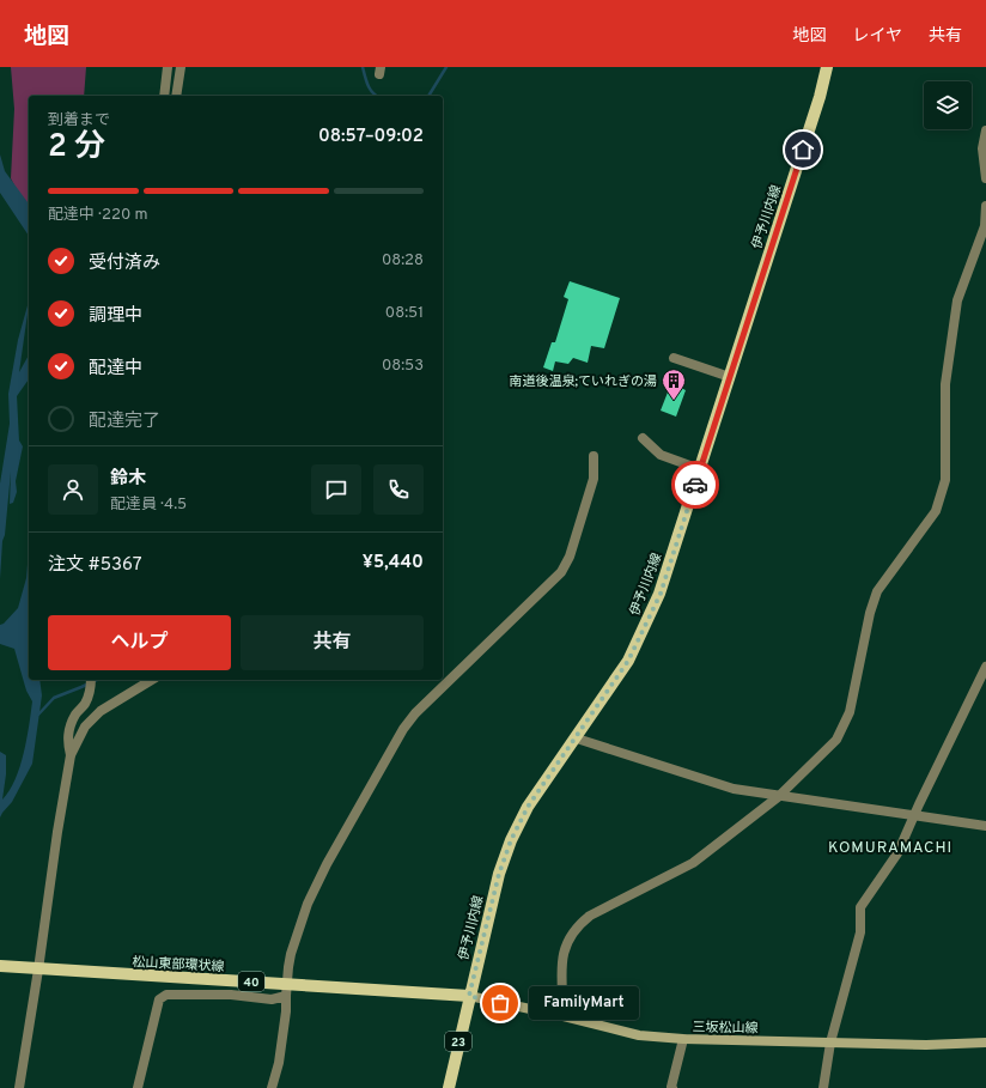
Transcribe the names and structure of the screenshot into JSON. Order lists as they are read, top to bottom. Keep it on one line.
{"streets":{"main road":["伊予川内線","松山東部環状線","40","三坂松山線","23"]},"crossings":[["伊予川内線","松山東部環状線"],["伊予川内線","三坂松山線"],["松山東部環状線","三坂松山線"]],"districts":["KOMURAMACHI"],"places":{"building":["南道後温泉;ていれぎの湯"],"other":["FamilyMart"]},"page":{"header":"地図","nav":["地図","レイヤ","共有"],"heading":["2 分","到着まで","08:57–09:02"],"panel":["鈴木","配達員 · 4.5","注文 #5367","¥5,440"],"bar":"配達中 · 220 m","list":[["受付済み","08:28"],["調理中","08:51"],["配達中","08:53"],"配達完了"],"buttons":["ヘルプ","共有"],"bubble":"FamilyMart"}}
